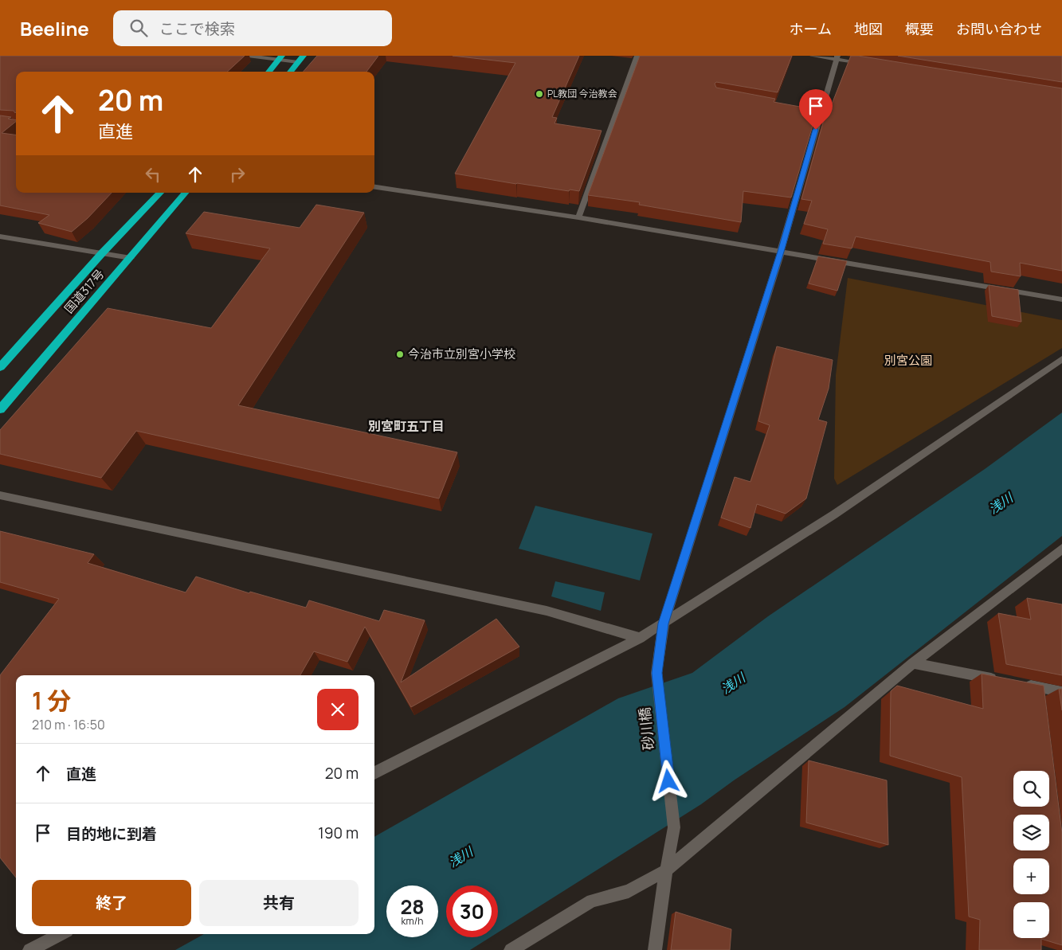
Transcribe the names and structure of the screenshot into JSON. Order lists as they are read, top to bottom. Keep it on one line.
{"streets":{"highway":["国道317号"],"street":["砂川橋"]},"districts":["別宮町五丁目"],"water":["浅川"],"parks":["別宮公園"],"places":["PL教団 今治教会","今治市立別宮小学校"],"page":{"header":"Beeline","search":"ここで検索","nav":["ホーム","地図","概要","お問い合わせ"],"turn":["20 m","直進"],"heading":["1 分","210 m · 16:50"],"list":[{"name":"直進","value":"20 m"},{"name":"目的地に到着","value":"190 m"}],"map_buttons":["+","−"],"buttons":["終了","共有"],"speed":"28 km/h","limit":"30"}}
